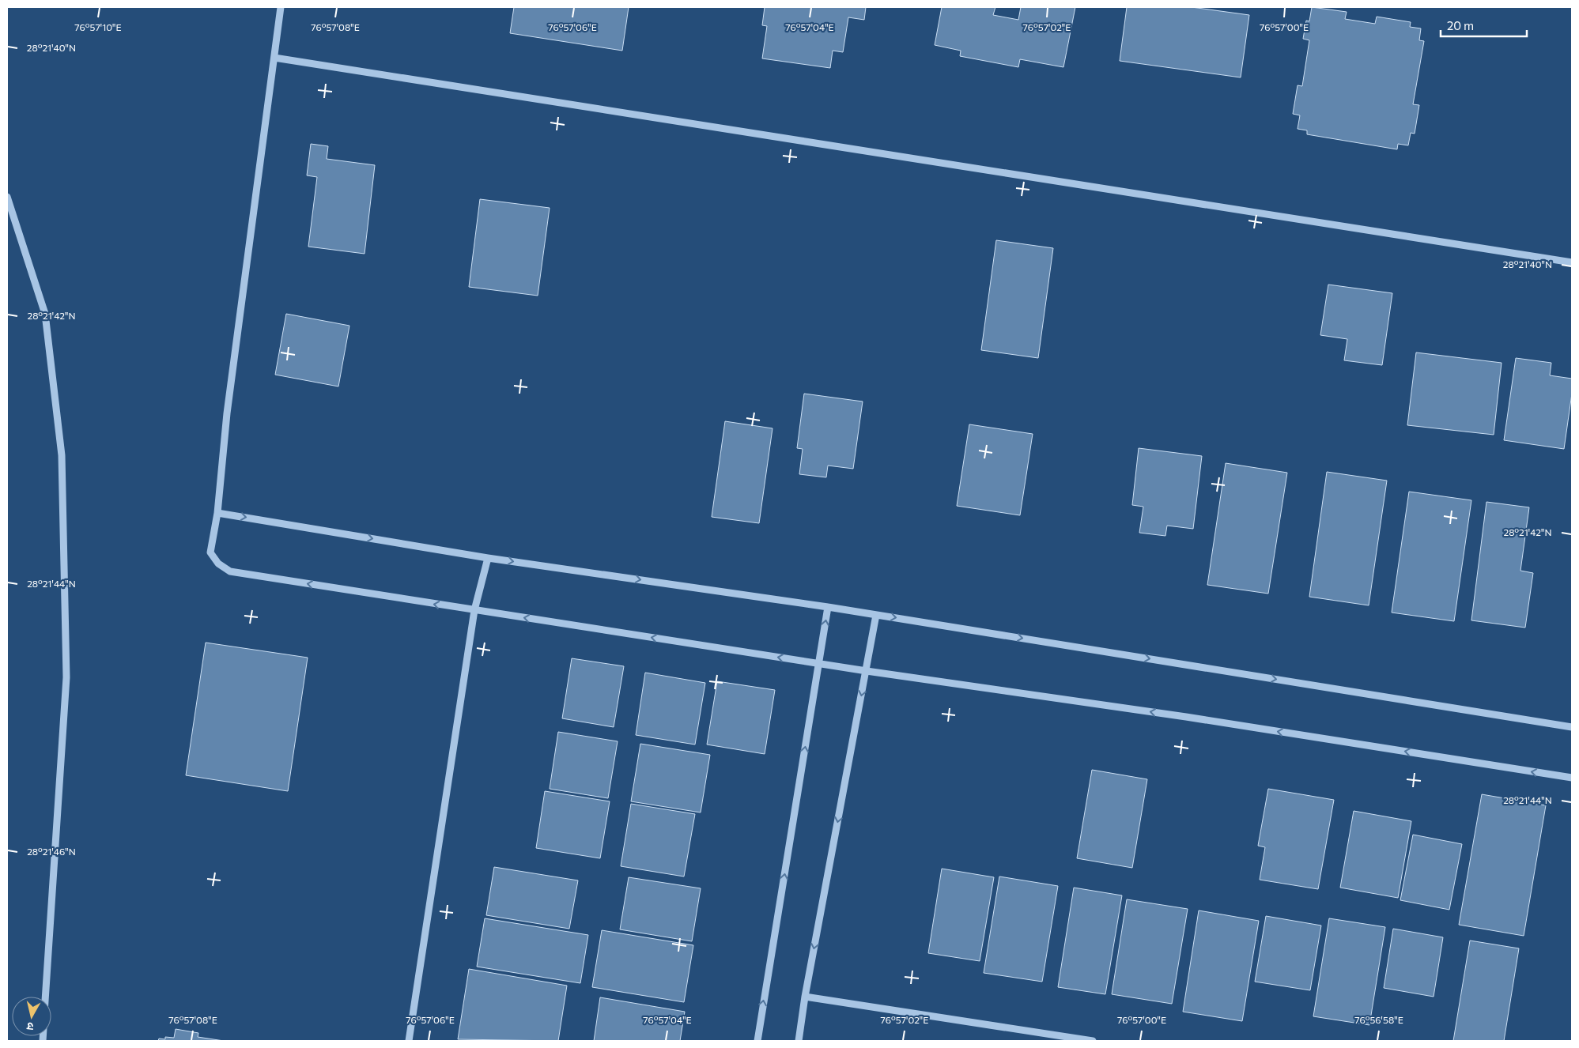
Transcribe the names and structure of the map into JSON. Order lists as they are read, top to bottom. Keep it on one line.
{"scale_bar":"20 m","north":"bottom","coordinates":["76°57'10\"E","76°57'08\"E","76°57'06\"E","76°57'04\"E","76°57'02\"E","76°57'00\"E","28°21'40\"N","28°21'42\"N","28°21'44\"N","28°21'46\"N","76°56'58\"E"]}
